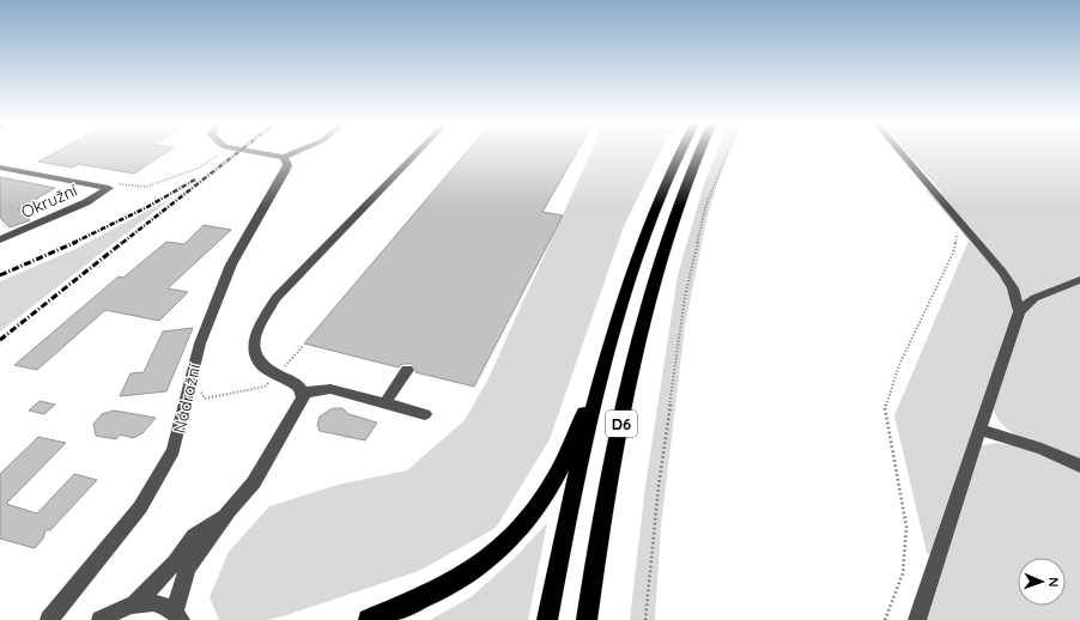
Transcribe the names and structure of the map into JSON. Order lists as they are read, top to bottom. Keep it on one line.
{"streets":{"highway":["D6"],"street":["Okružní","Nádražní"]},"north":"right"}
